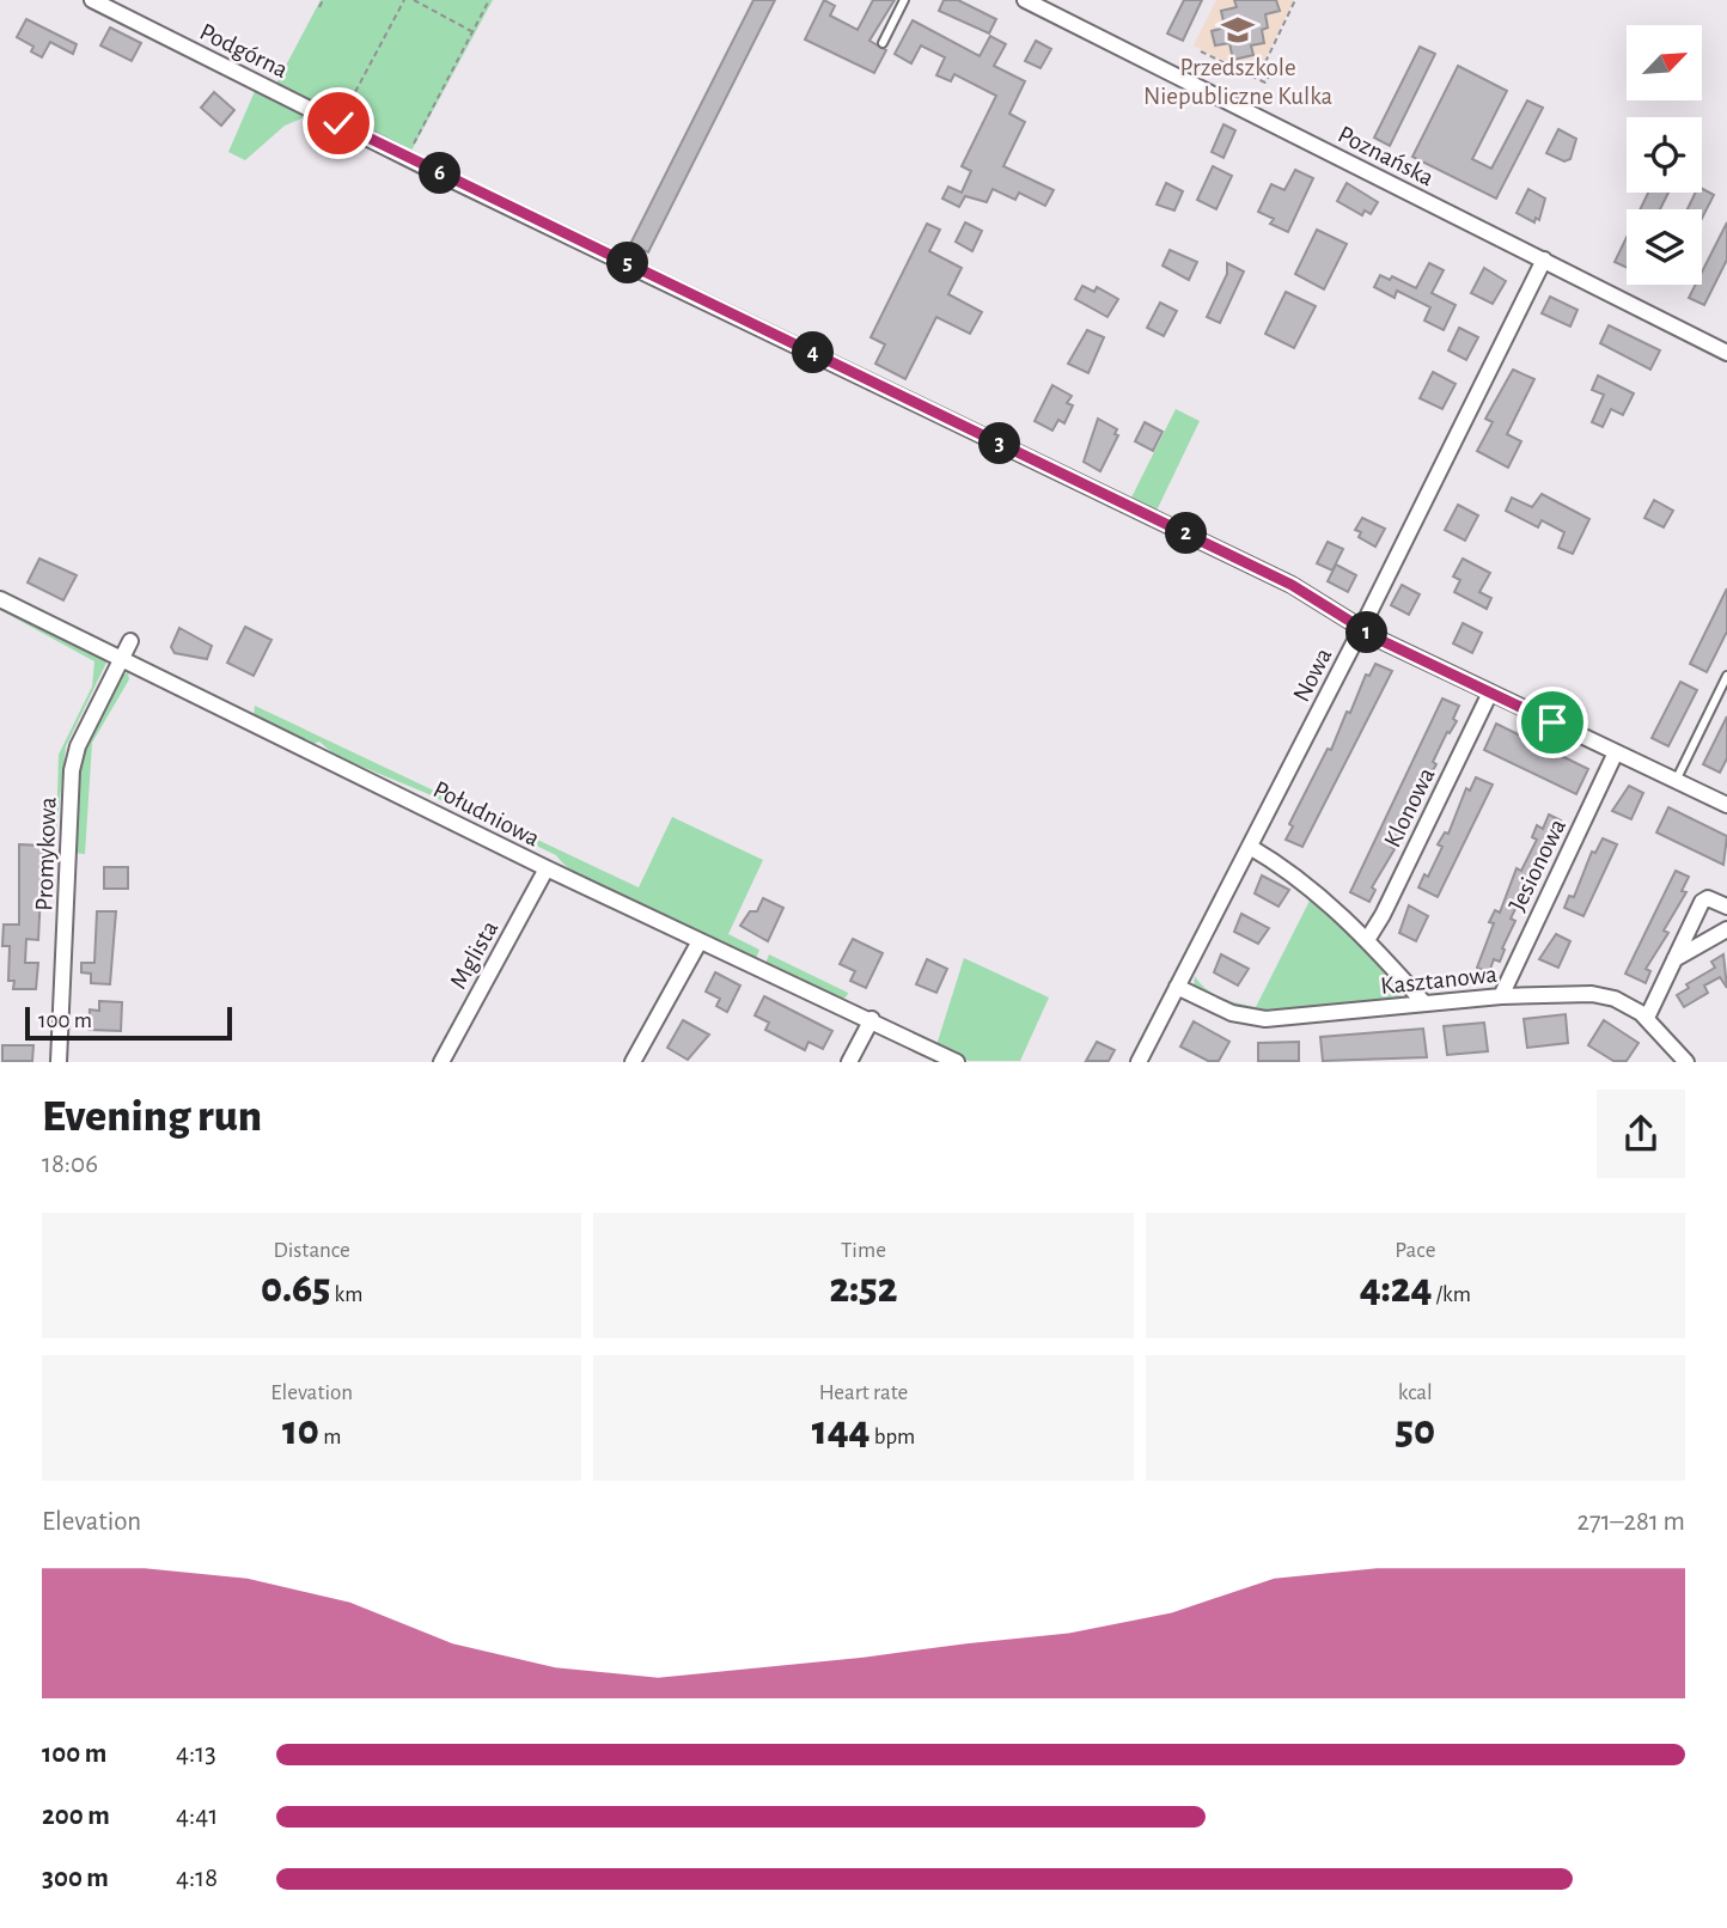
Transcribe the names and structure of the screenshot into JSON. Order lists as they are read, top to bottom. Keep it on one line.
{"streets":{"street":["Podgórna","Poznańska","Nowa","Klonowa","Południowa","Promykowa","Jesionowa","Mglista","Kasztanowa"]},"crossings":[["Podgórna","Nowa"],["Podgórna","Klonowa"],["Podgórna","Jesionowa"],["Poznańska","Nowa"],["Nowa","Kasztanowa"],["Południowa","Promykowa"],["Południowa","Mglista"],["Jesionowa","Kasztanowa"]],"places":{"school or university":["Przedszkole Niepubliczne Kulka"]},"scale_bar":"100 m","north":"top right","page":{"pins":["6","5","4","3","2","1"],"scale":"100 m","heading":["Evening run","18:06"],"stats":[["Distance","0.65 km"],["Time","2:52"],["Pace","4:24 /km"],["Elevation","10 m"],["Heart rate","144 bpm"],["kcal","50"]],"chart":["Elevation","271–281 m"],"list":[{"name":"100 m","note":"4:13"},{"name":"200 m","note":"4:41"},{"name":"300 m","note":"4:18"}]}}
